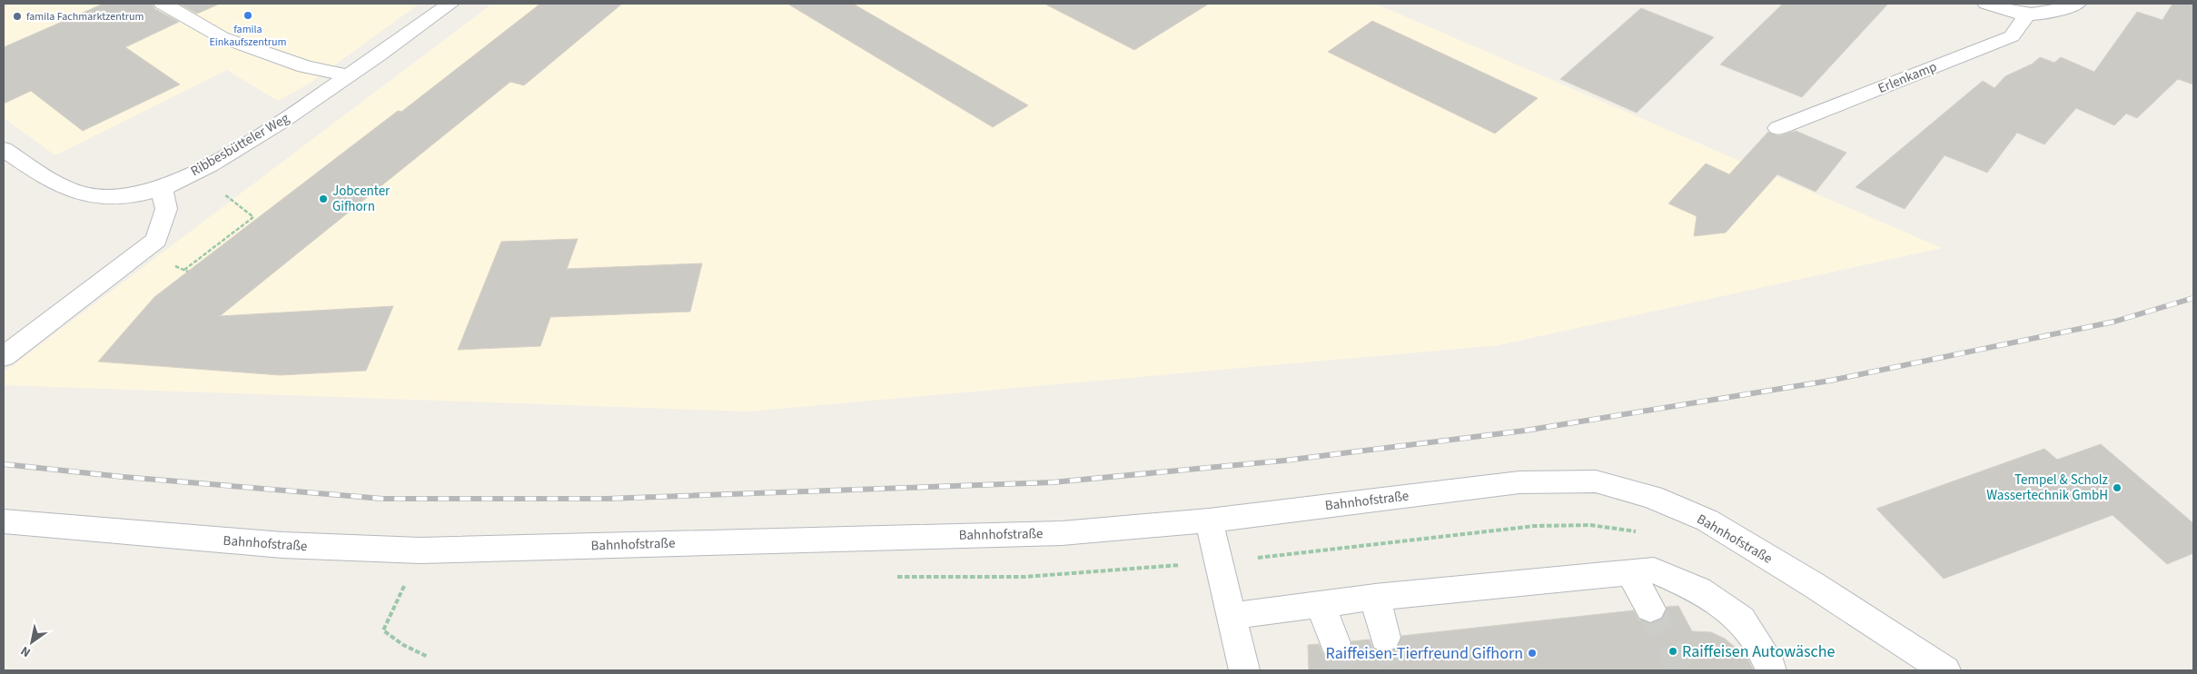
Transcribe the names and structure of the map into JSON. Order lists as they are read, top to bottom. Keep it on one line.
{"streets":{"street":["Erlenkamp","Ribbesbütteler Weg","Bahnhofstraße"]},"places":["famila Einkaufszentrum","famila Fachmarktzentrum","Jobcenter Gifhorn","Tempel & Scholz Wassertechnik GmbH","Raiffeisen Autowäsche","Raiffeisen-Tierfreund Gifhorn"],"north":"bottom left"}
